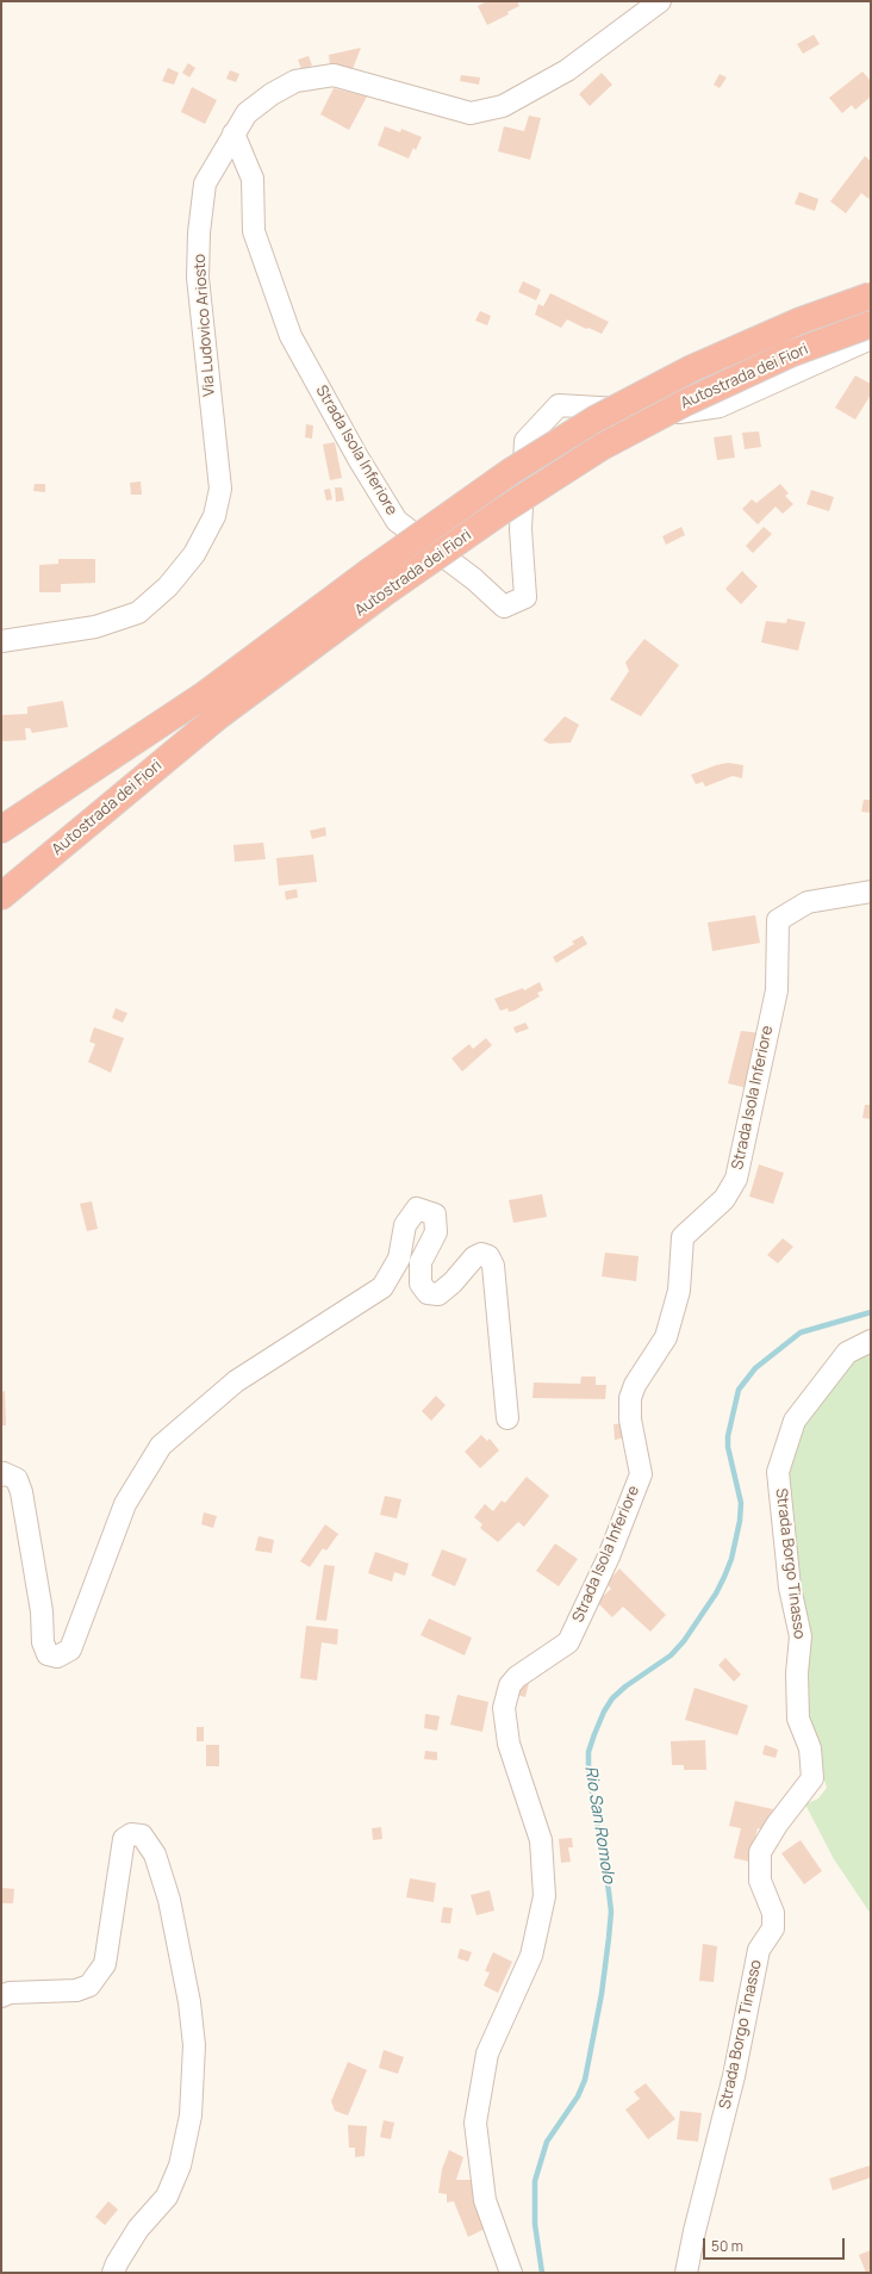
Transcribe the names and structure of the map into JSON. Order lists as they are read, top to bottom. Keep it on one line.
{"streets":{"highway":["Autostrada dei Fiori"],"street":["Via Ludovico Ariosto","Strada Isola Inferiore","Strada Borgo Tinasso"]},"crossings":[["Via Ludovico Ariosto","Strada Isola Inferiore"]],"water":["Rio San Romolo"],"scale_bar":"50 m"}
